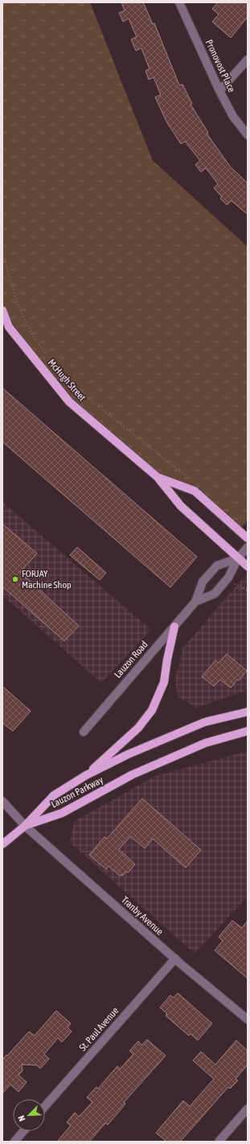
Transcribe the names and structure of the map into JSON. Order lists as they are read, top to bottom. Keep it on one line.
{"streets":{"main road":["McHugh Street","Lauzon Parkway"],"street":["Pronovost Place","Lauzon Road","Tranby Avenue","St. Paul Avenue"]},"crossings":[["McHugh Street","Lauzon Road"],["Lauzon Parkway","Tranby Avenue"],["Tranby Avenue","St. Paul Avenue"]],"places":["FORJAY Machine Shop"],"north":"bottom left"}
